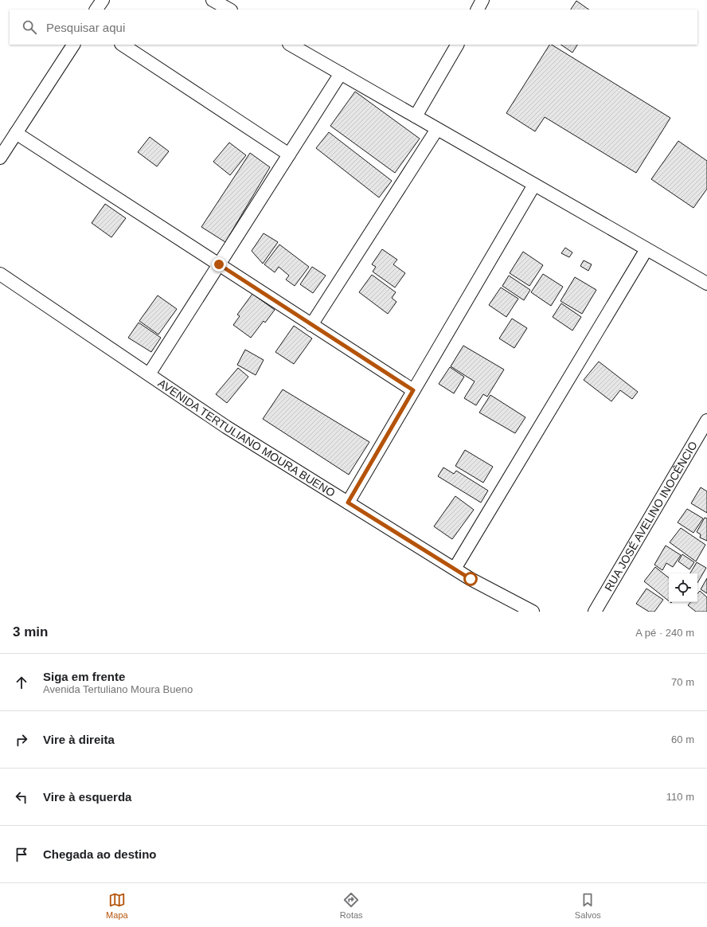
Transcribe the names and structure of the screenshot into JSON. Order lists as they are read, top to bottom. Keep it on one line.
{"streets":{"street":["AVENIDA TERTULIANO MOURA BUENO","RUA JOSÉ AVELINO INOCÊNCIO"]},"page":{"search":"Pesquisar aqui","heading":["3 min","A pé · 240 m"],"list":[["Siga em frente","Avenida Tertuliano Moura Bueno","70 m"],["Vire à direita","60 m"],["Vire à esquerda","110 m"],"Chegada ao destino"],"nav":["Mapa","Rotas","Salvos"]}}
